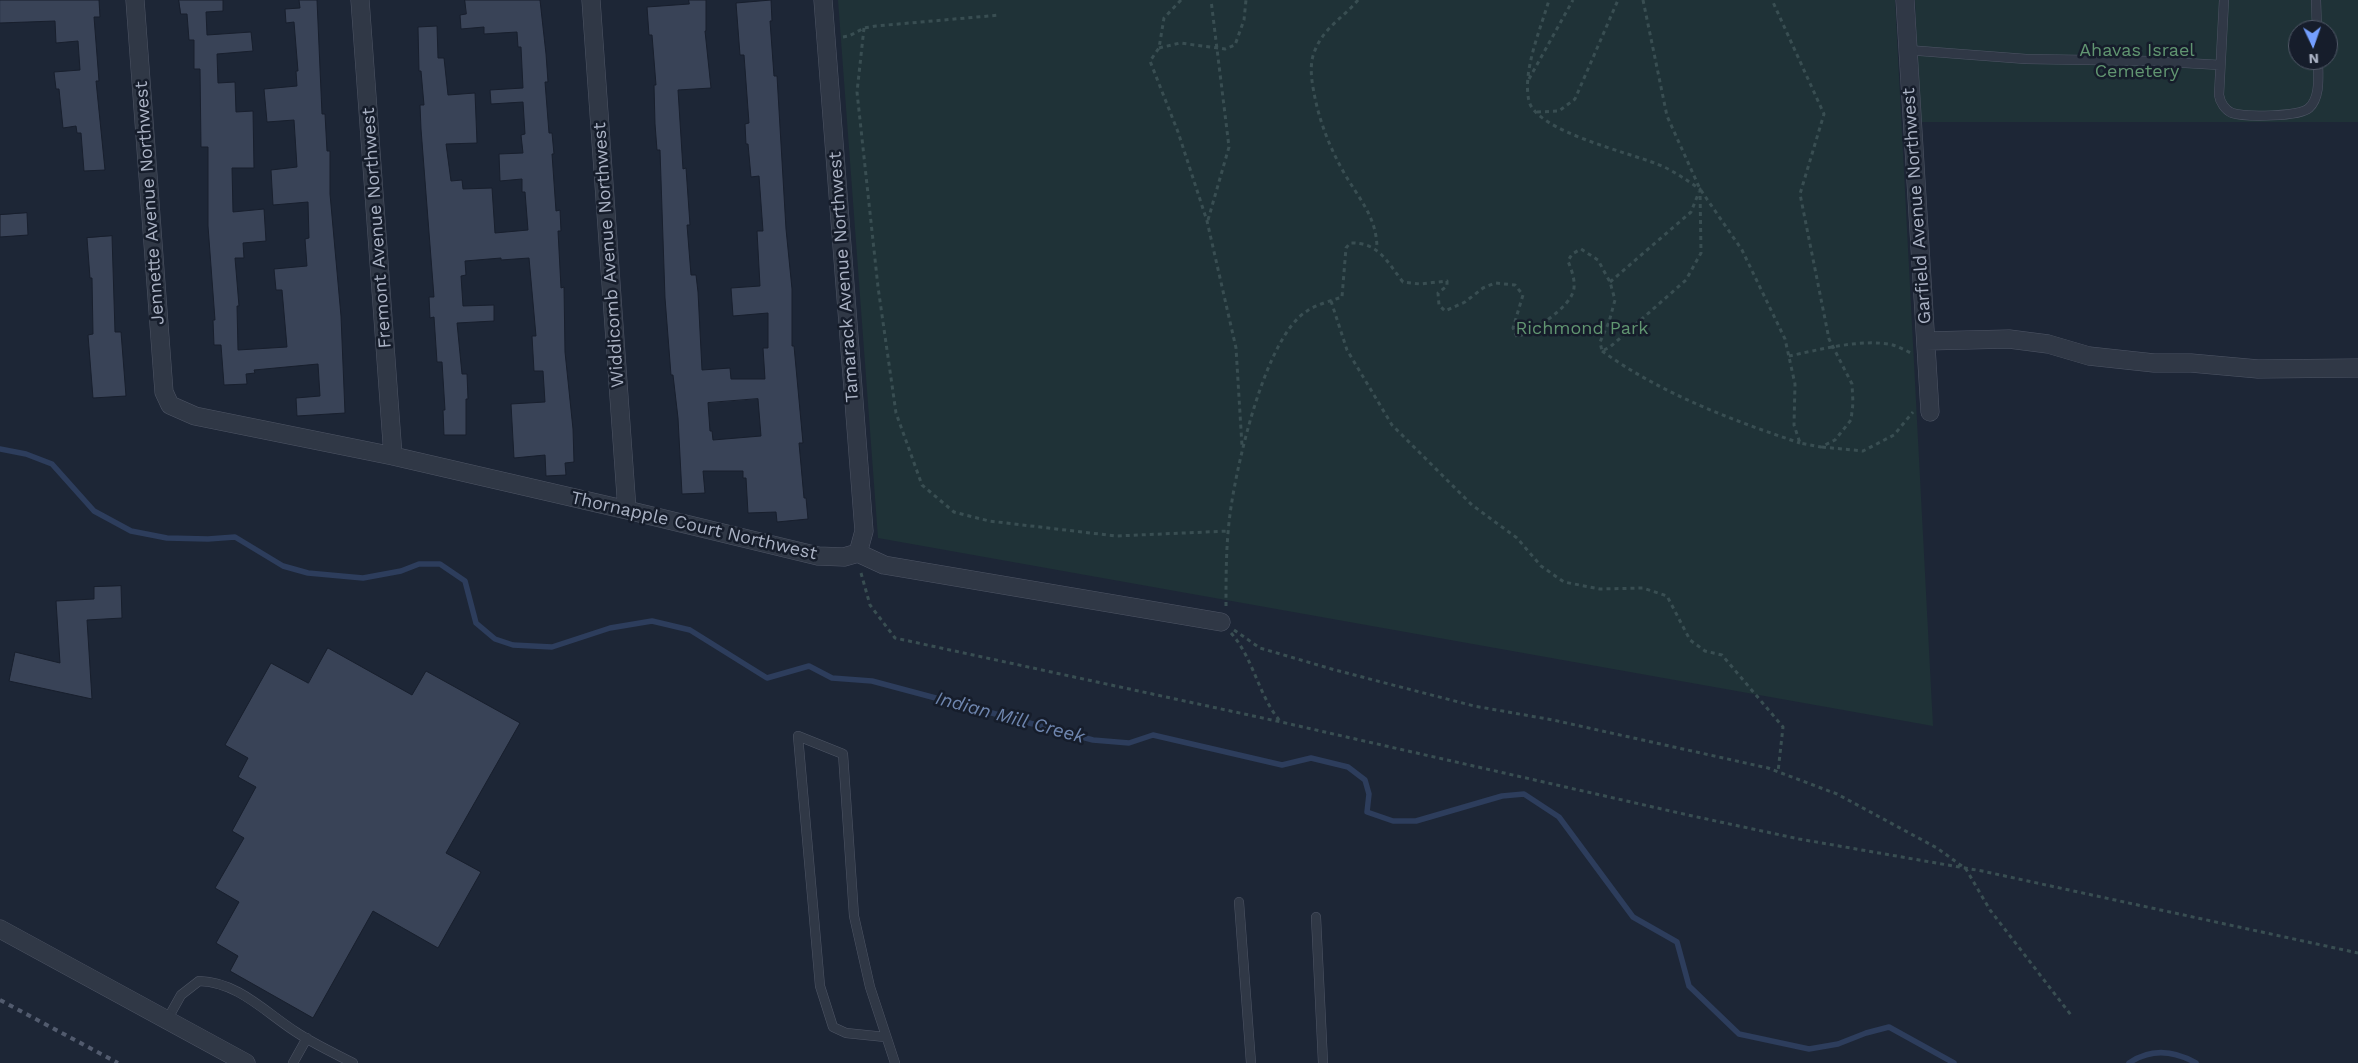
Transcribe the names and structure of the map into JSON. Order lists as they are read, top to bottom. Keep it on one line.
{"streets":{"street":["Jennette Avenue Northwest","Garfield Avenue Northwest","Fremont Avenue Northwest","Widdicomb Avenue Northwest","Tamarack Avenue Northwest","Thornapple Court Northwest"]},"crossings":[["Jennette Avenue Northwest","Thornapple Court Northwest"],["Fremont Avenue Northwest","Thornapple Court Northwest"],["Widdicomb Avenue Northwest","Thornapple Court Northwest"],["Tamarack Avenue Northwest","Thornapple Court Northwest"]],"water":["Indian Mill Creek"],"parks":["Ahavas Israel Cemetery","Richmond Park"],"north":"bottom"}
